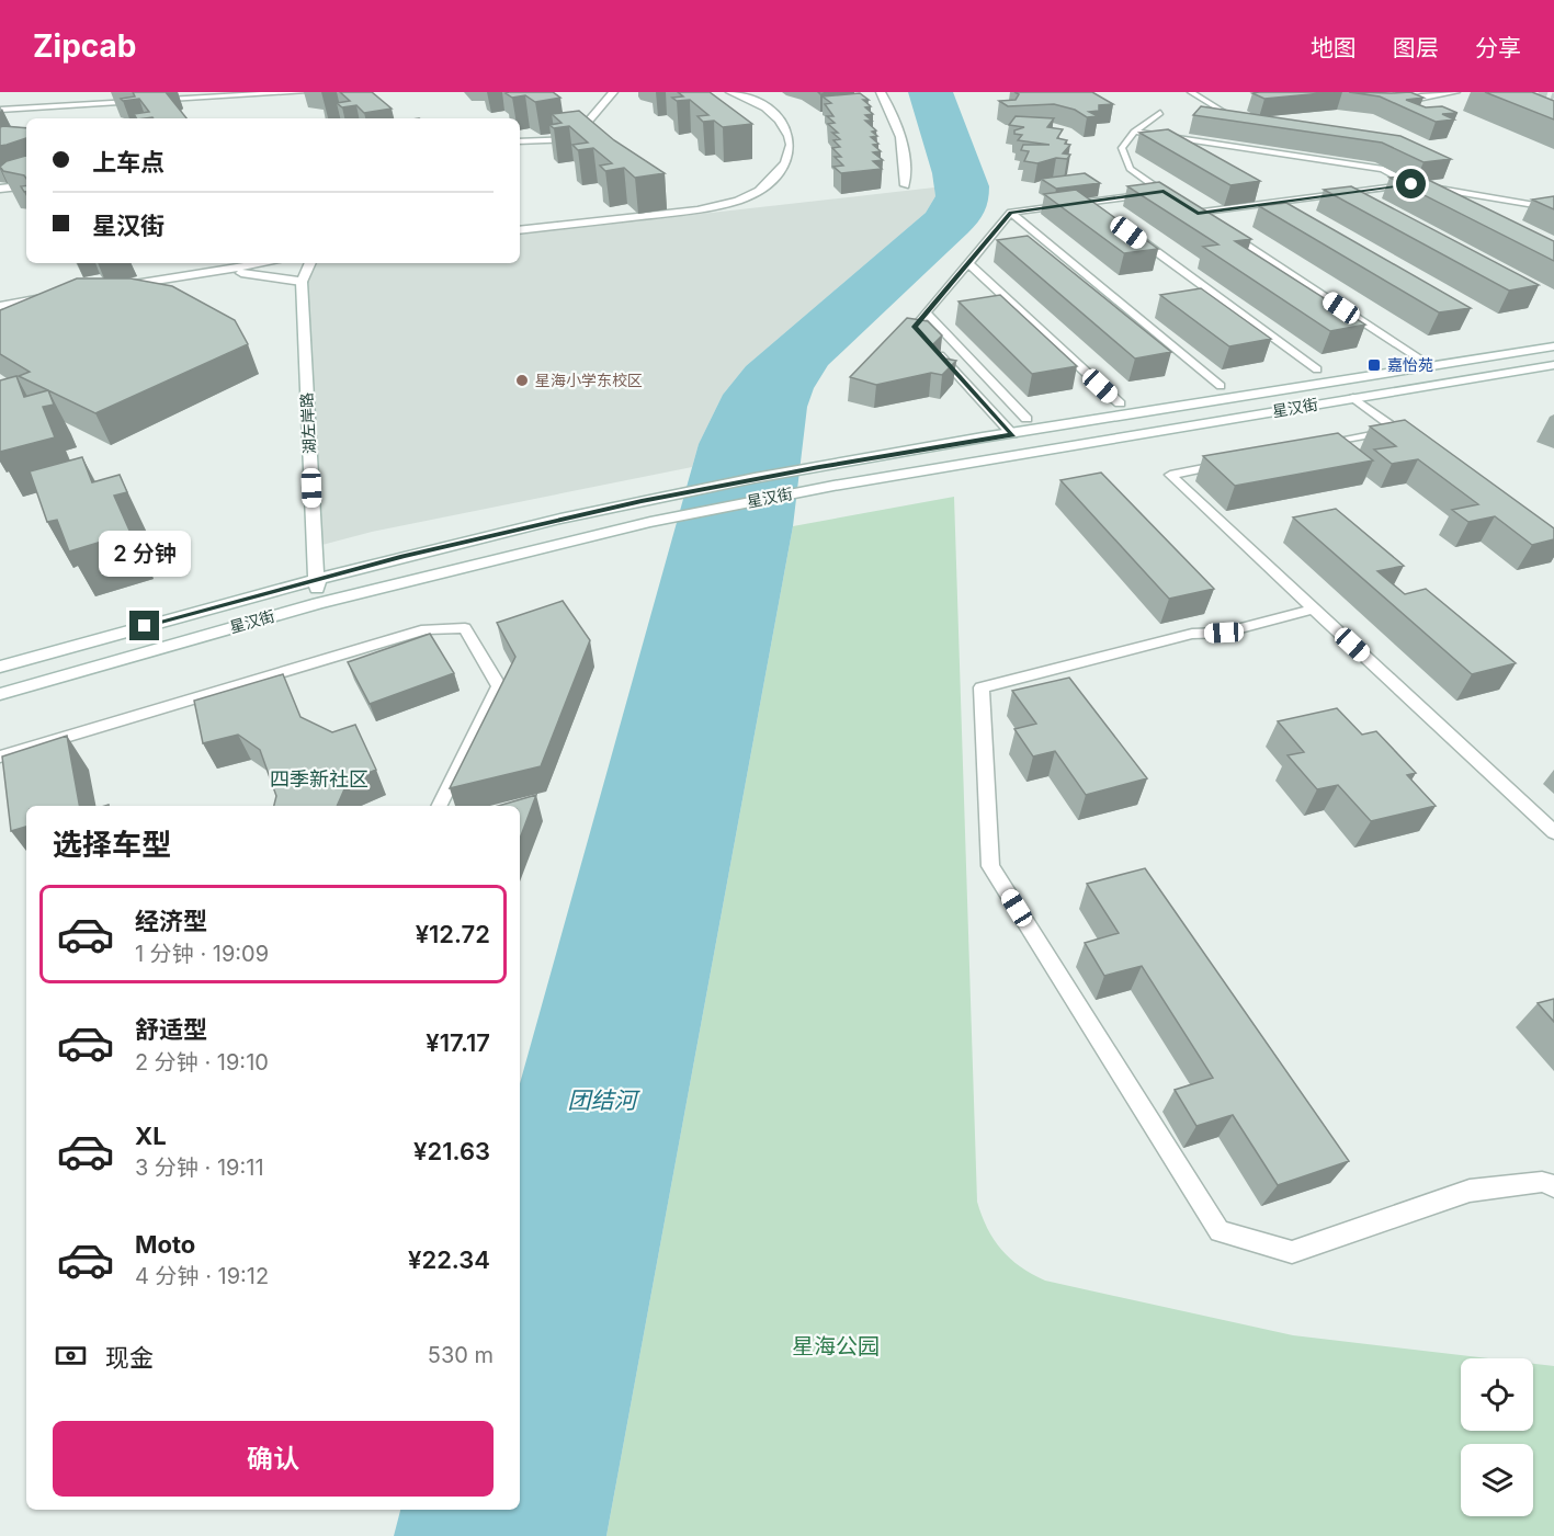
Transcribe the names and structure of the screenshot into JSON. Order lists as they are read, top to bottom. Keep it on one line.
{"streets":{"street":["星汉街","湖左岸路"]},"crossings":[["星汉街","湖左岸路"]],"districts":["四季新社区"],"water":["团结河"],"parks":["星海公园"],"places":{"transit":["嘉怡苑"],"other":["星海小学东校区"]},"page":{"header":"Zipcab","nav":["地图","图层","分享"],"banner":["上车点","星汉街"],"bubble":"2 分钟","heading":"选择车型","list":[{"name":"经济型","note":"1 分钟 · 19:09","value":"¥12.72"},{"name":"舒适型","note":"2 分钟 · 19:10","value":"¥17.17"},{"name":"XL","note":"3 分钟 · 19:11","value":"¥21.63"},{"name":"Moto","note":"4 分钟 · 19:12","value":"¥22.34"}],"pay":["现金","530 m"],"buttons":"确认"}}
